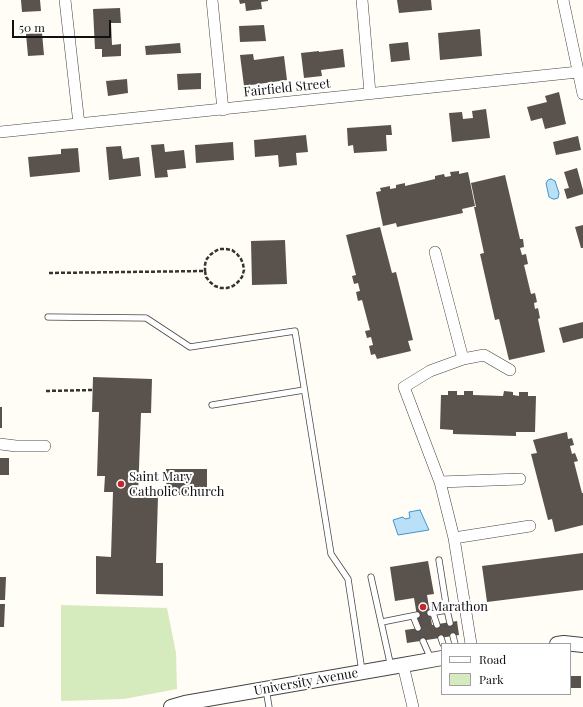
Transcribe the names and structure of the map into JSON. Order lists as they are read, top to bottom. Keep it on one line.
{"streets":{"street":["Fairfield Street","University Avenue"]},"places":["Saint Mary Catholic Church","Marathon"],"legend":["Road","Park"],"scale_bar":"50 m"}
